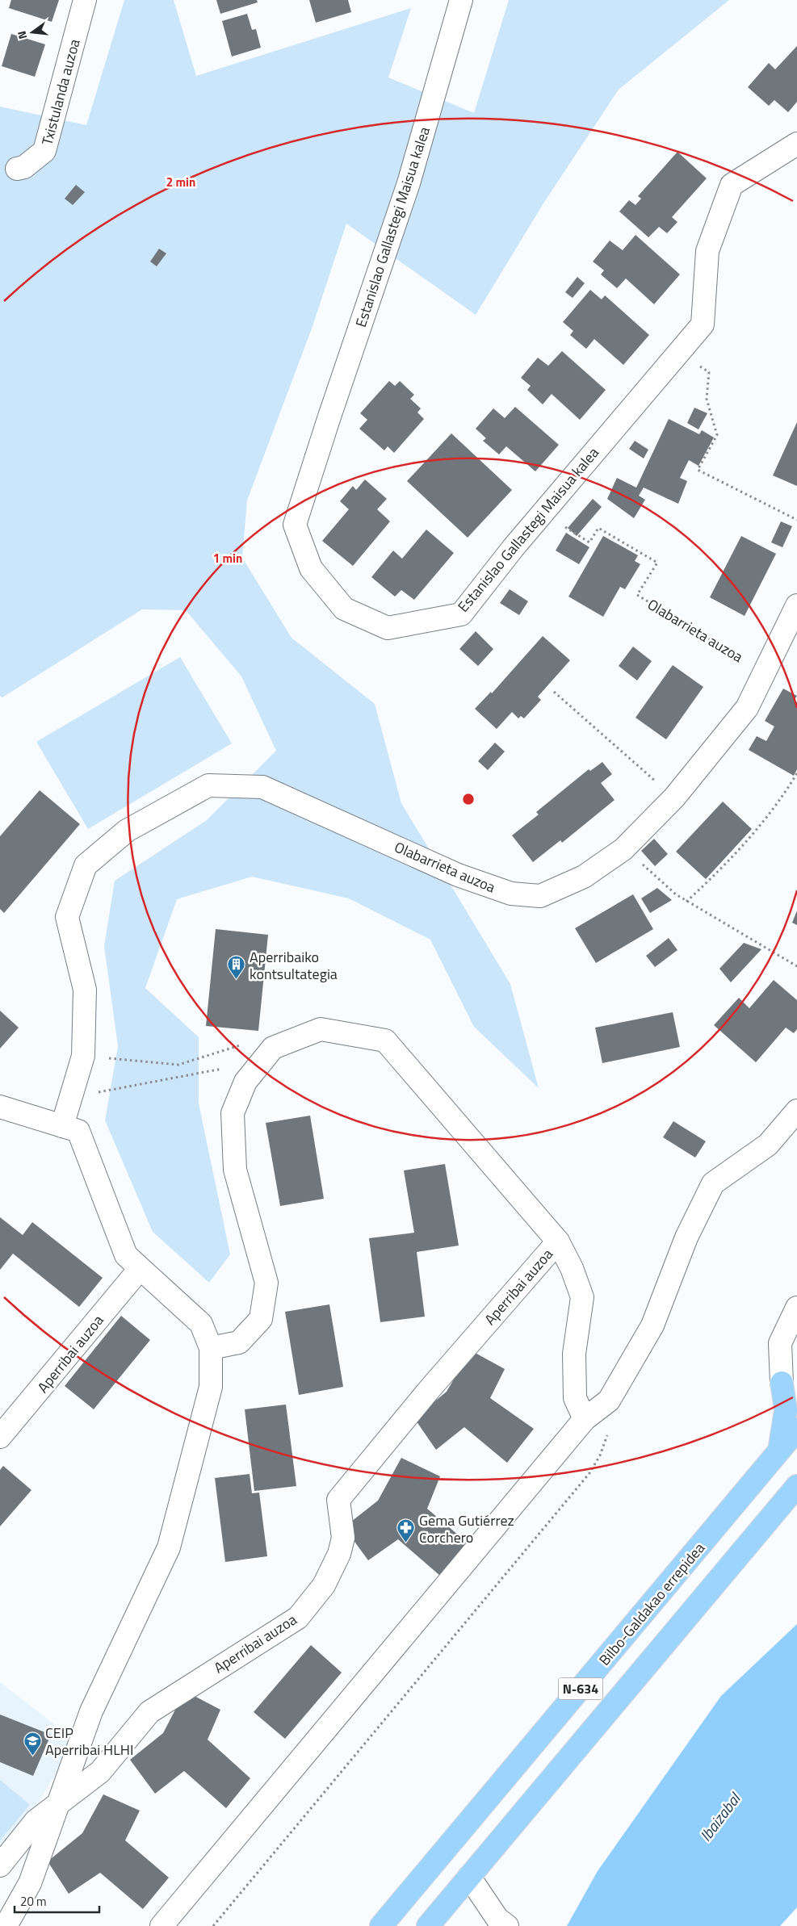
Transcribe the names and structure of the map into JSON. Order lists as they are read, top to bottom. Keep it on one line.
{"streets":{"highway":["Bilbo-Galdakao errepidea","N-634"],"street":["Txistulanda auzoa","Estanislao Gallastegi Maisua kalea","Olabarrieta auzoa","Aperribai auzoa"]},"water":["Ibaizabal"],"places":{"building":["Aperribaiko kontsultategia"],"pharmacy":["Gema Gutiérrez Corchero"],"school or university":["CEIP Aperribai HLHI"]},"scale_bar":"20 m","north":"left","rings":["2 min","1 min"]}
